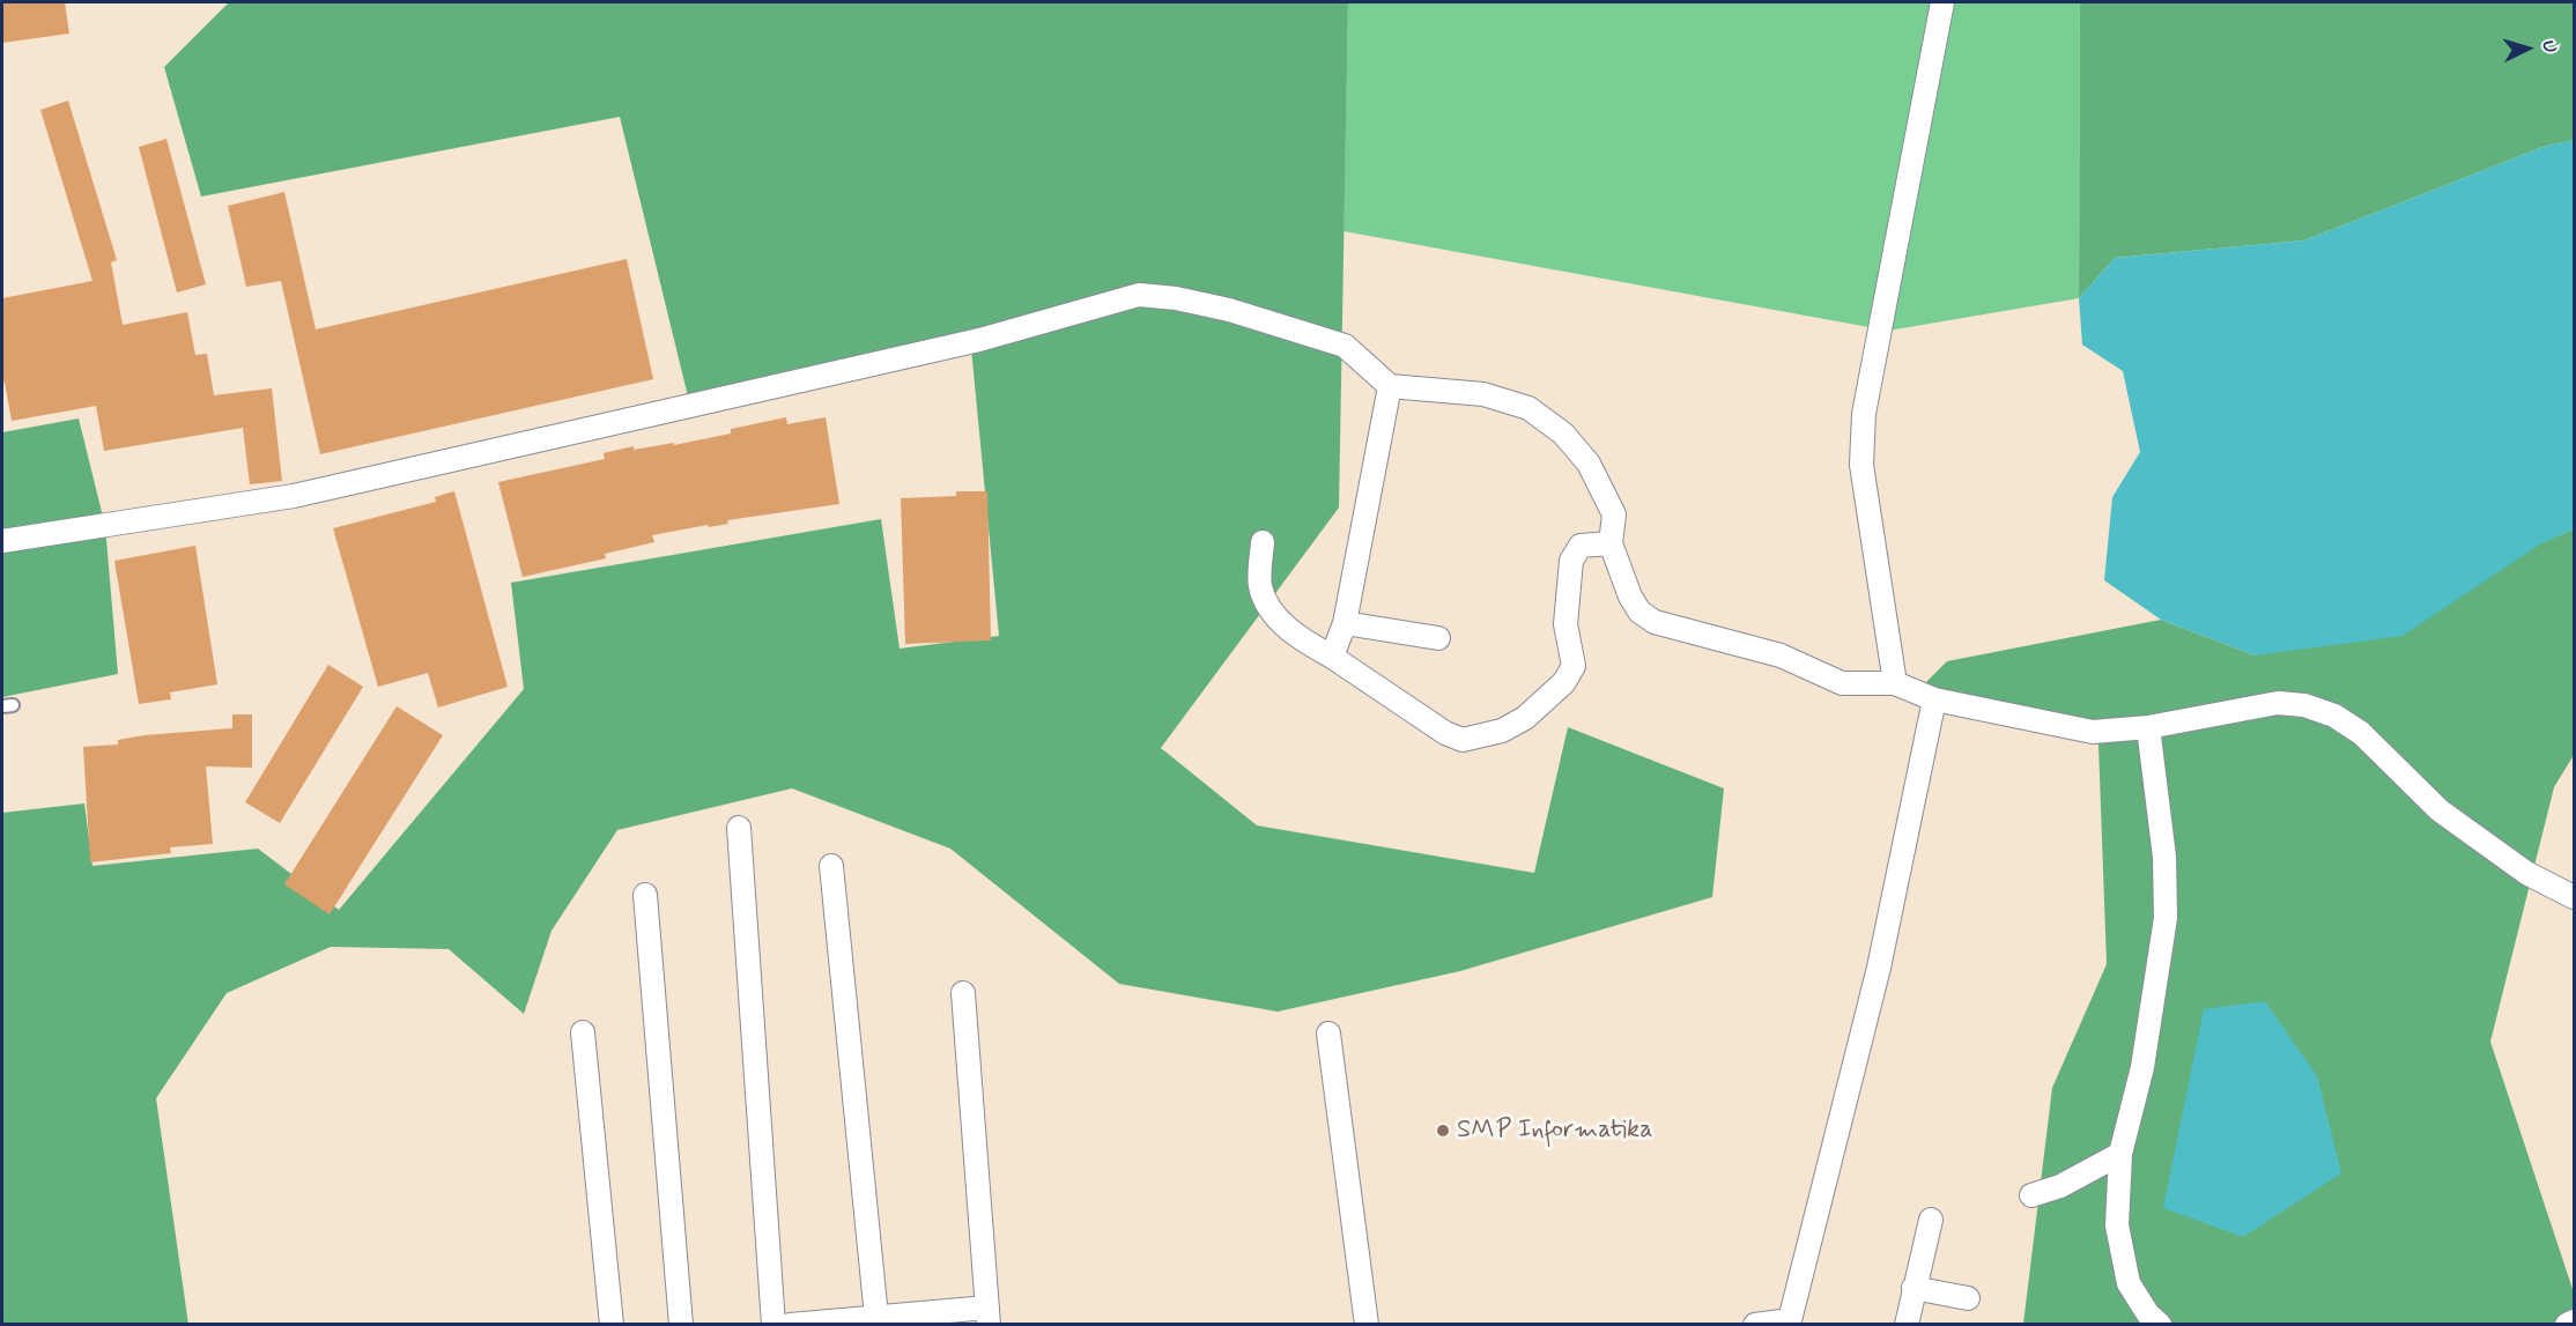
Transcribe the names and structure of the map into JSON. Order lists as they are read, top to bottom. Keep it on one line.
{"places":["SMP Informatika"],"north":"right"}
